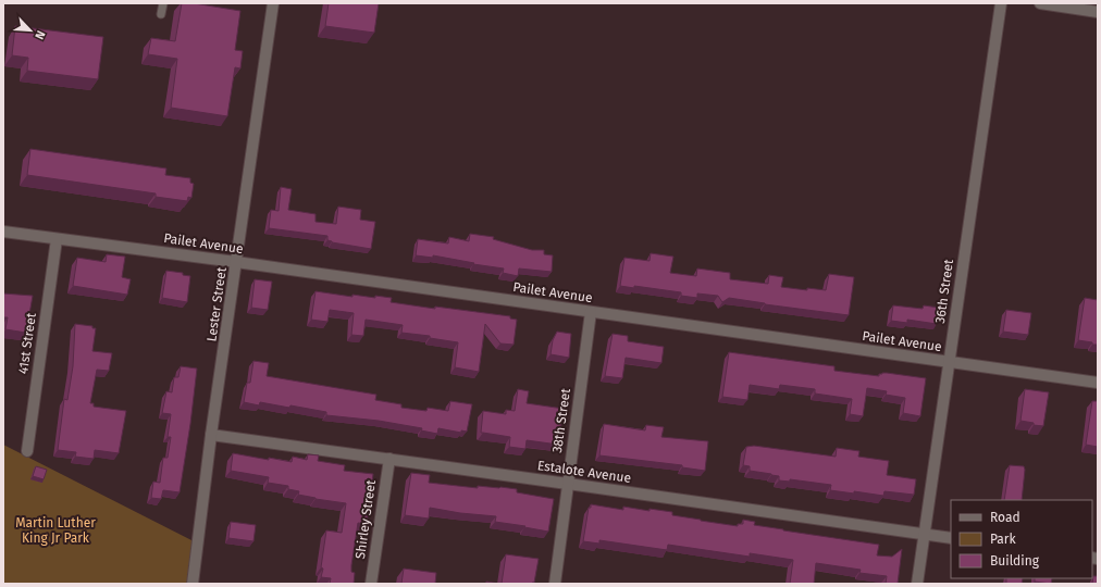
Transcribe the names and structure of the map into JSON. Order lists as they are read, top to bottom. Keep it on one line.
{"streets":{"street":["Pailet Avenue","36th Street","Lester Street","41st Street","38th Street","Estalote Avenue","Shirley Street"]},"crossings":[["Pailet Avenue","36th Street"],["Pailet Avenue","Lester Street"],["Pailet Avenue","41st Street"],["Pailet Avenue","38th Street"],["36th Street","Estalote Avenue"],["Lester Street","Estalote Avenue"],["38th Street","Estalote Avenue"],["Estalote Avenue","Shirley Street"]],"parks":["Martin Luther King Jr Park"],"legend":["Road","Park","Building"],"north":"bottom right"}
